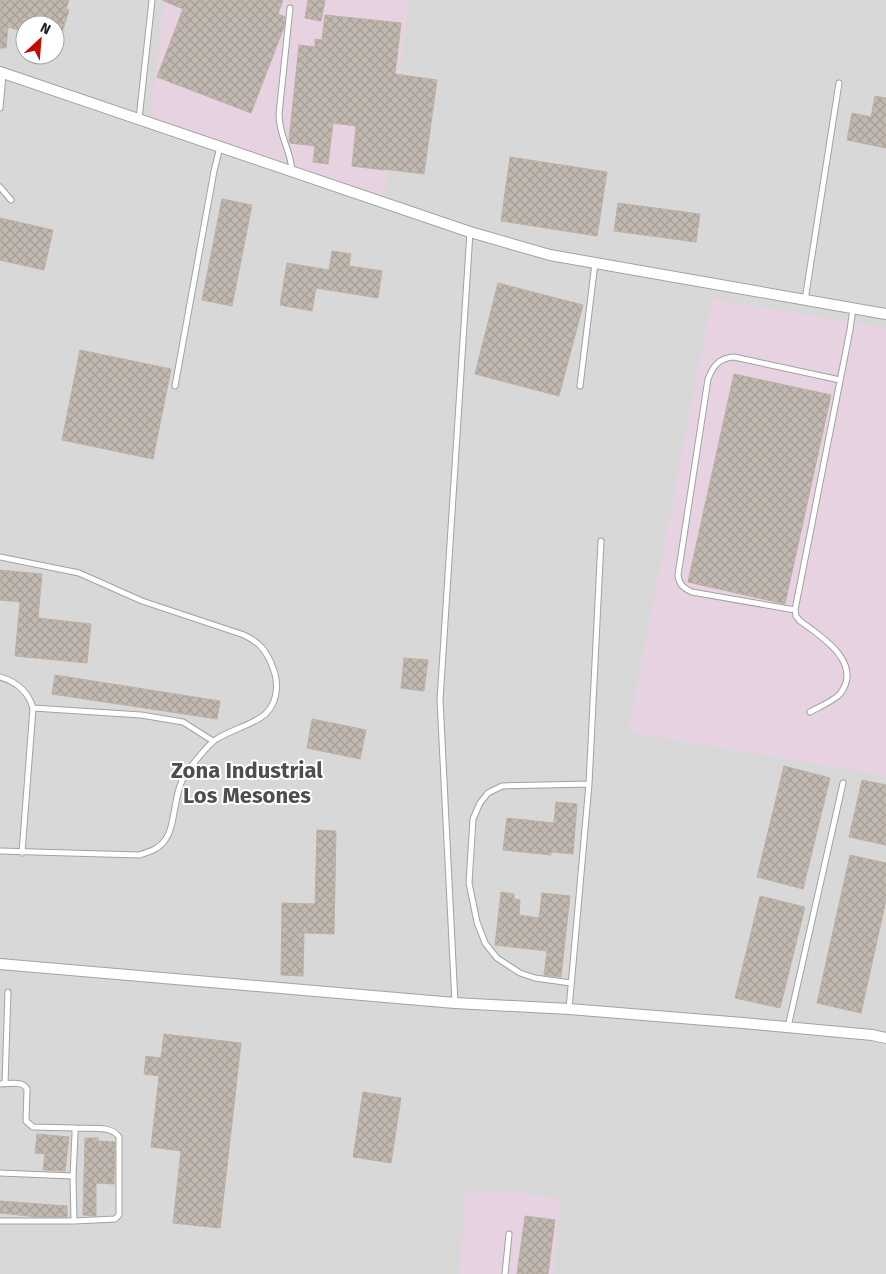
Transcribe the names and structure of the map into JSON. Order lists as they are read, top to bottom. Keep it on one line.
{"districts":["Zona Industrial Los Mesones"],"north":"top right"}
